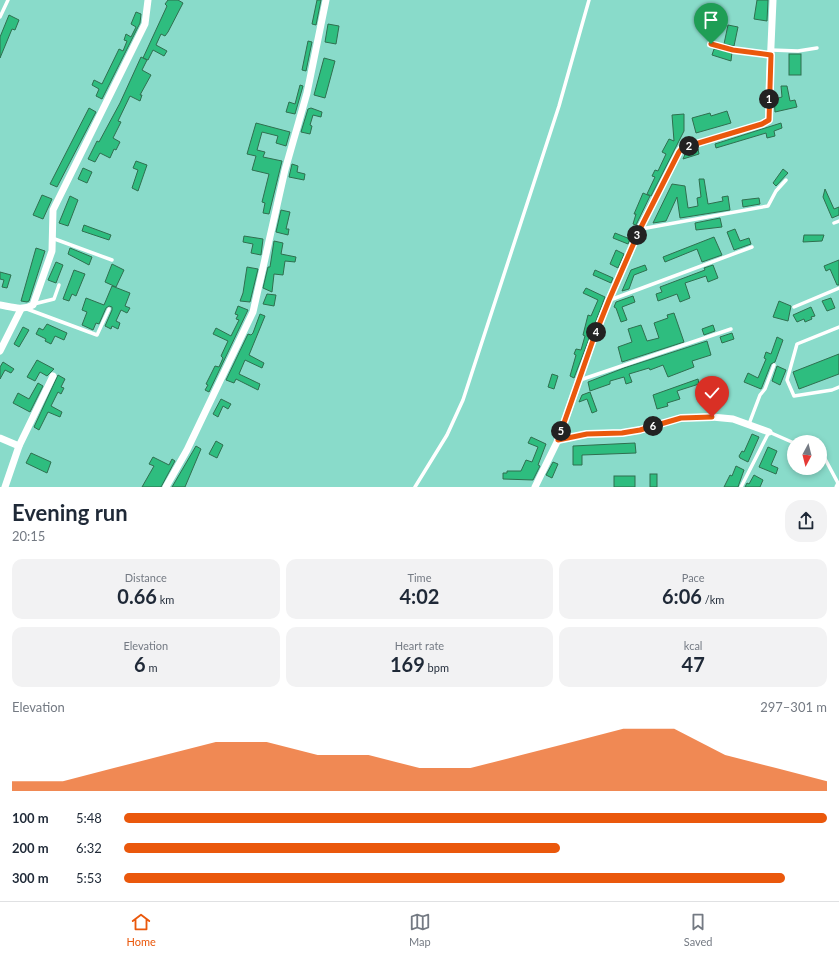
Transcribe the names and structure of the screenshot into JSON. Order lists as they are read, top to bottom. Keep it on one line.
{"north":"bottom","page":{"pins":["1","2","3","4","6","5"],"heading":["Evening run","20:15"],"stats":[["Distance","0.66 km"],["Time","4:02"],["Pace","6:06 /km"],["Elevation","6 m"],["Heart rate","169 bpm"],["kcal","47"]],"chart":["Elevation","297–301 m"],"list":[{"name":"100 m","note":"5:48"},{"name":"200 m","note":"6:32"},{"name":"300 m","note":"5:53"}],"tabs":["Home","Map","Saved"]}}
